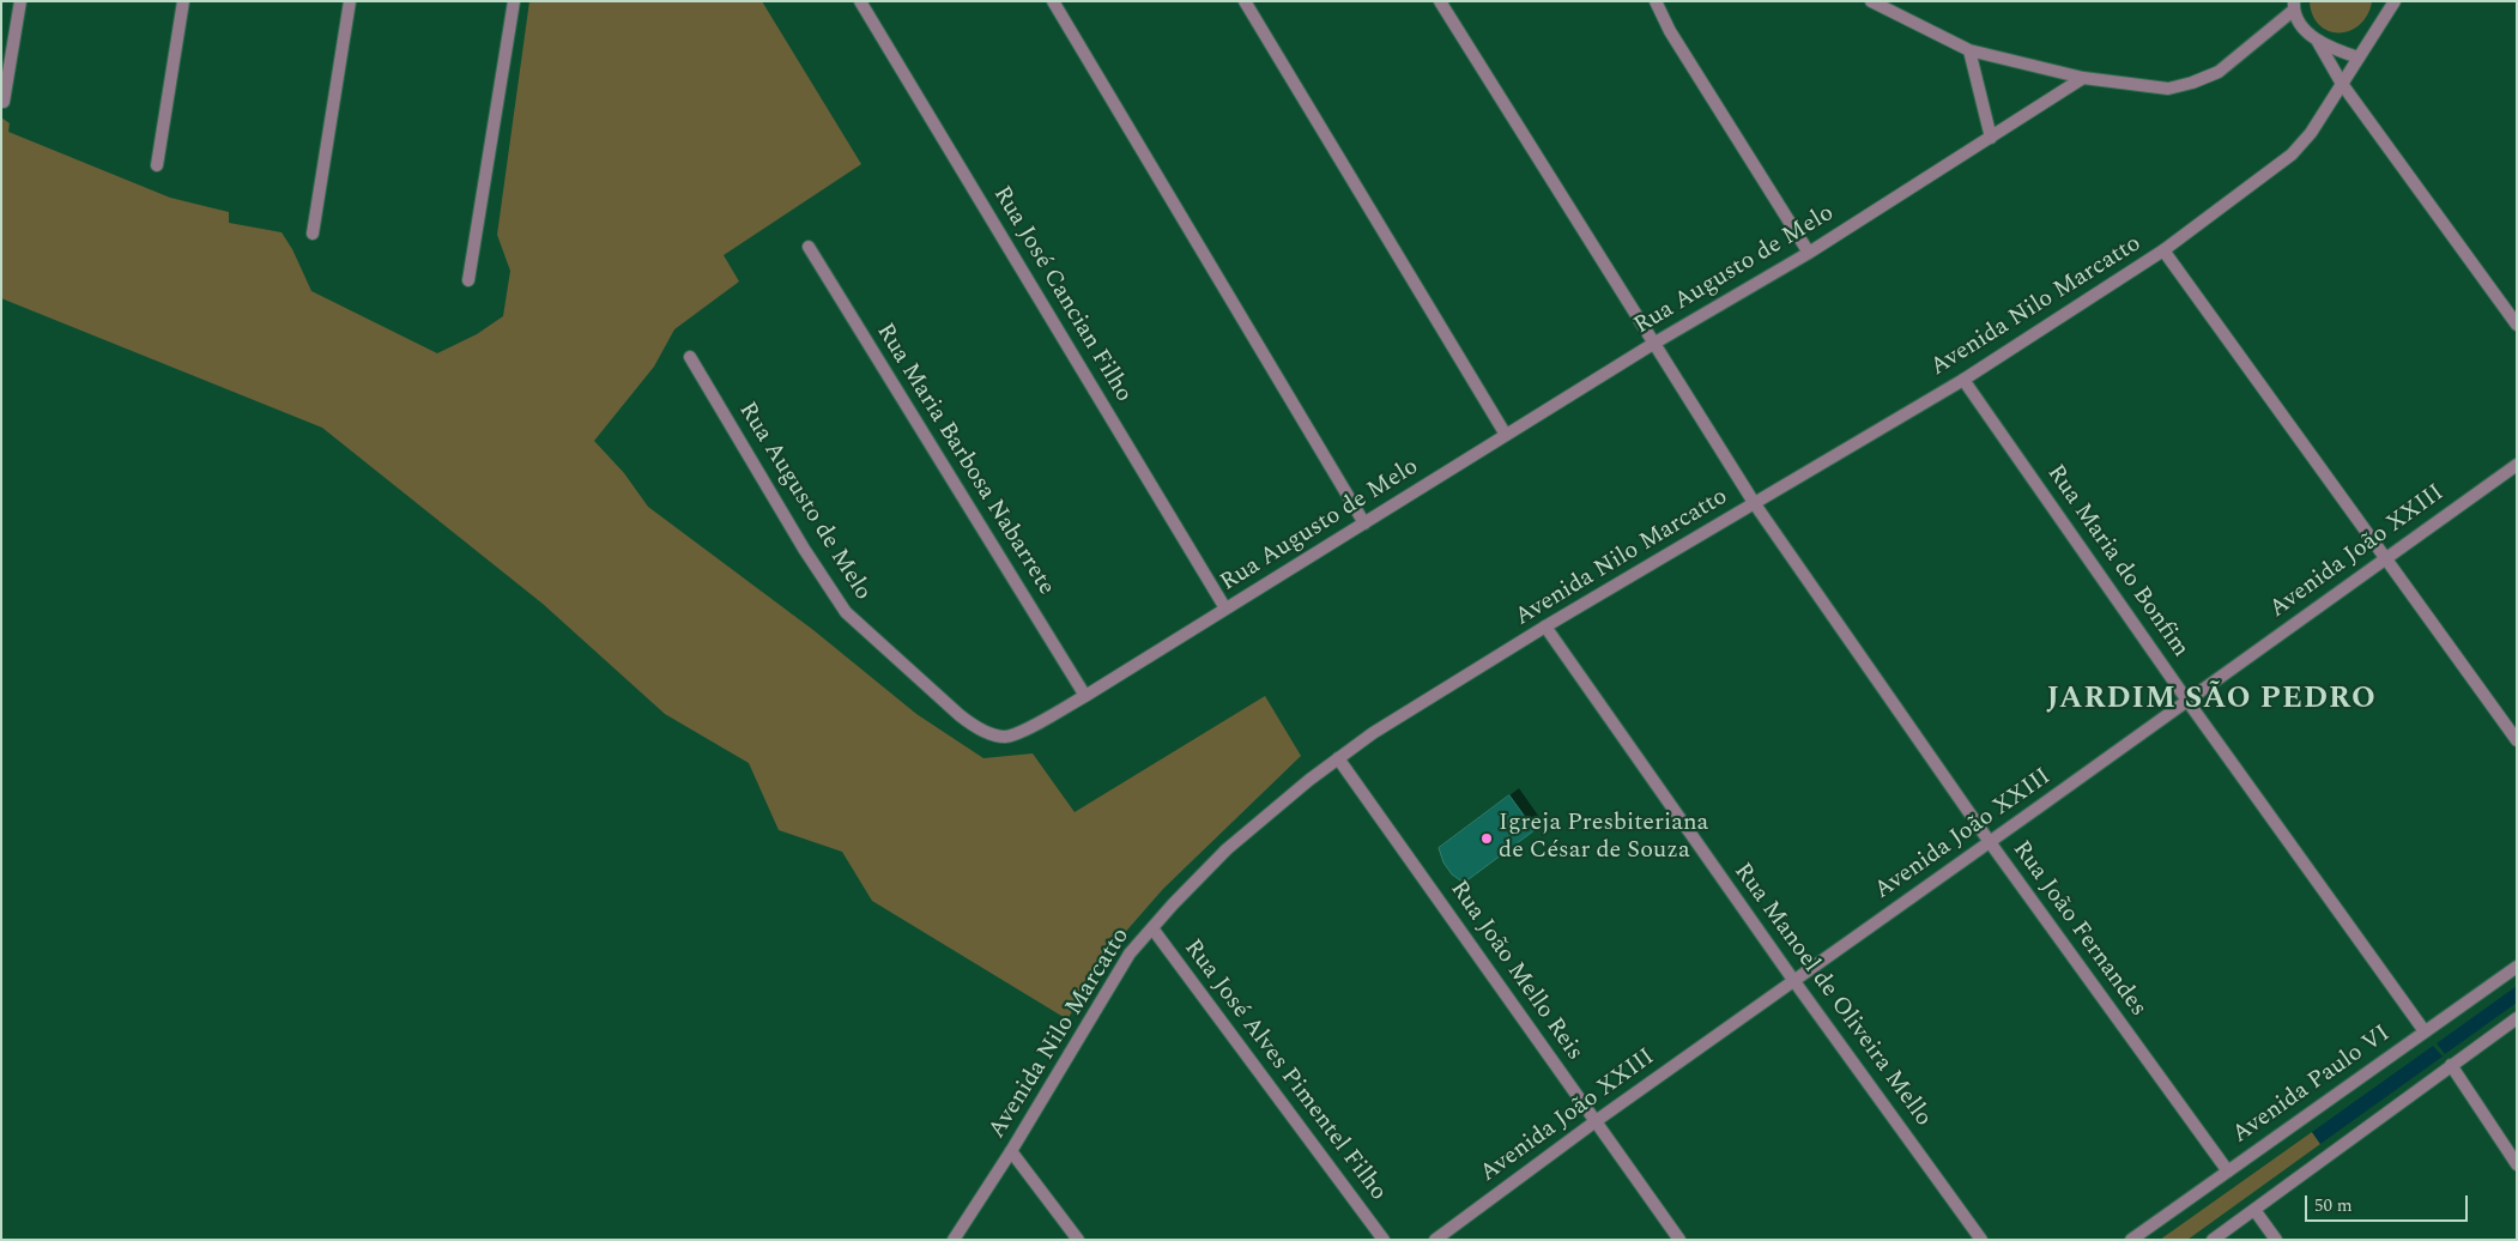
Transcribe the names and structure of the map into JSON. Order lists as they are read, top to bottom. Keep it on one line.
{"streets":{"street":["Rua Augusto de Melo","Rua José Cancian Filho","Avenida Nilo Marcatto","Rua Maria Barbosa Nabarrete","Avenida João XXIII","Rua Maria do Bonfim","Rua João Fernandes","Rua João Mello Reis","Rua Manoel de Oliveira Mello","Rua José Alves Pimentel Filho","Avenida Paulo VI"]},"crossings":[["Rua Augusto de Melo","Rua José Cancian Filho"],["Rua Augusto de Melo","Rua Maria Barbosa Nabarrete"],["Rua Augusto de Melo","Rua João Fernandes"],["Avenida Nilo Marcatto","Rua Maria do Bonfim"],["Avenida Nilo Marcatto","Rua João Fernandes"],["Avenida Nilo Marcatto","Rua João Mello Reis"],["Avenida Nilo Marcatto","Rua Manoel de Oliveira Mello"],["Avenida Nilo Marcatto","Rua José Alves Pimentel Filho"],["Avenida João XXIII","Rua Maria do Bonfim"],["Avenida João XXIII","Rua João Fernandes"],["Avenida João XXIII","Rua João Mello Reis"],["Avenida João XXIII","Rua Manoel de Oliveira Mello"],["Rua Maria do Bonfim","Avenida Paulo VI"],["Rua João Fernandes","Avenida Paulo VI"]],"districts":["JARDIM SÃO PEDRO"],"places":["Igreja Presbiteriana de César de Souza"],"scale_bar":"50 m"}
